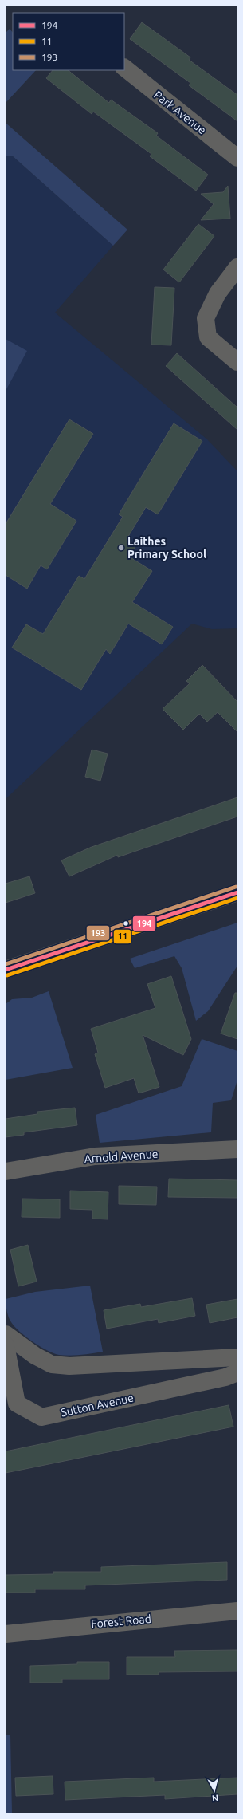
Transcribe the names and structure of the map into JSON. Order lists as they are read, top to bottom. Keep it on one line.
{"streets":{"street":["Park Avenue","Arnold Avenue","Sutton Avenue","Forest Road"]},"places":["Laithes Primary School"],"lines":["transit line 193","transit line 194","transit line 11"],"legend":["194","11","193"],"north":"bottom"}
